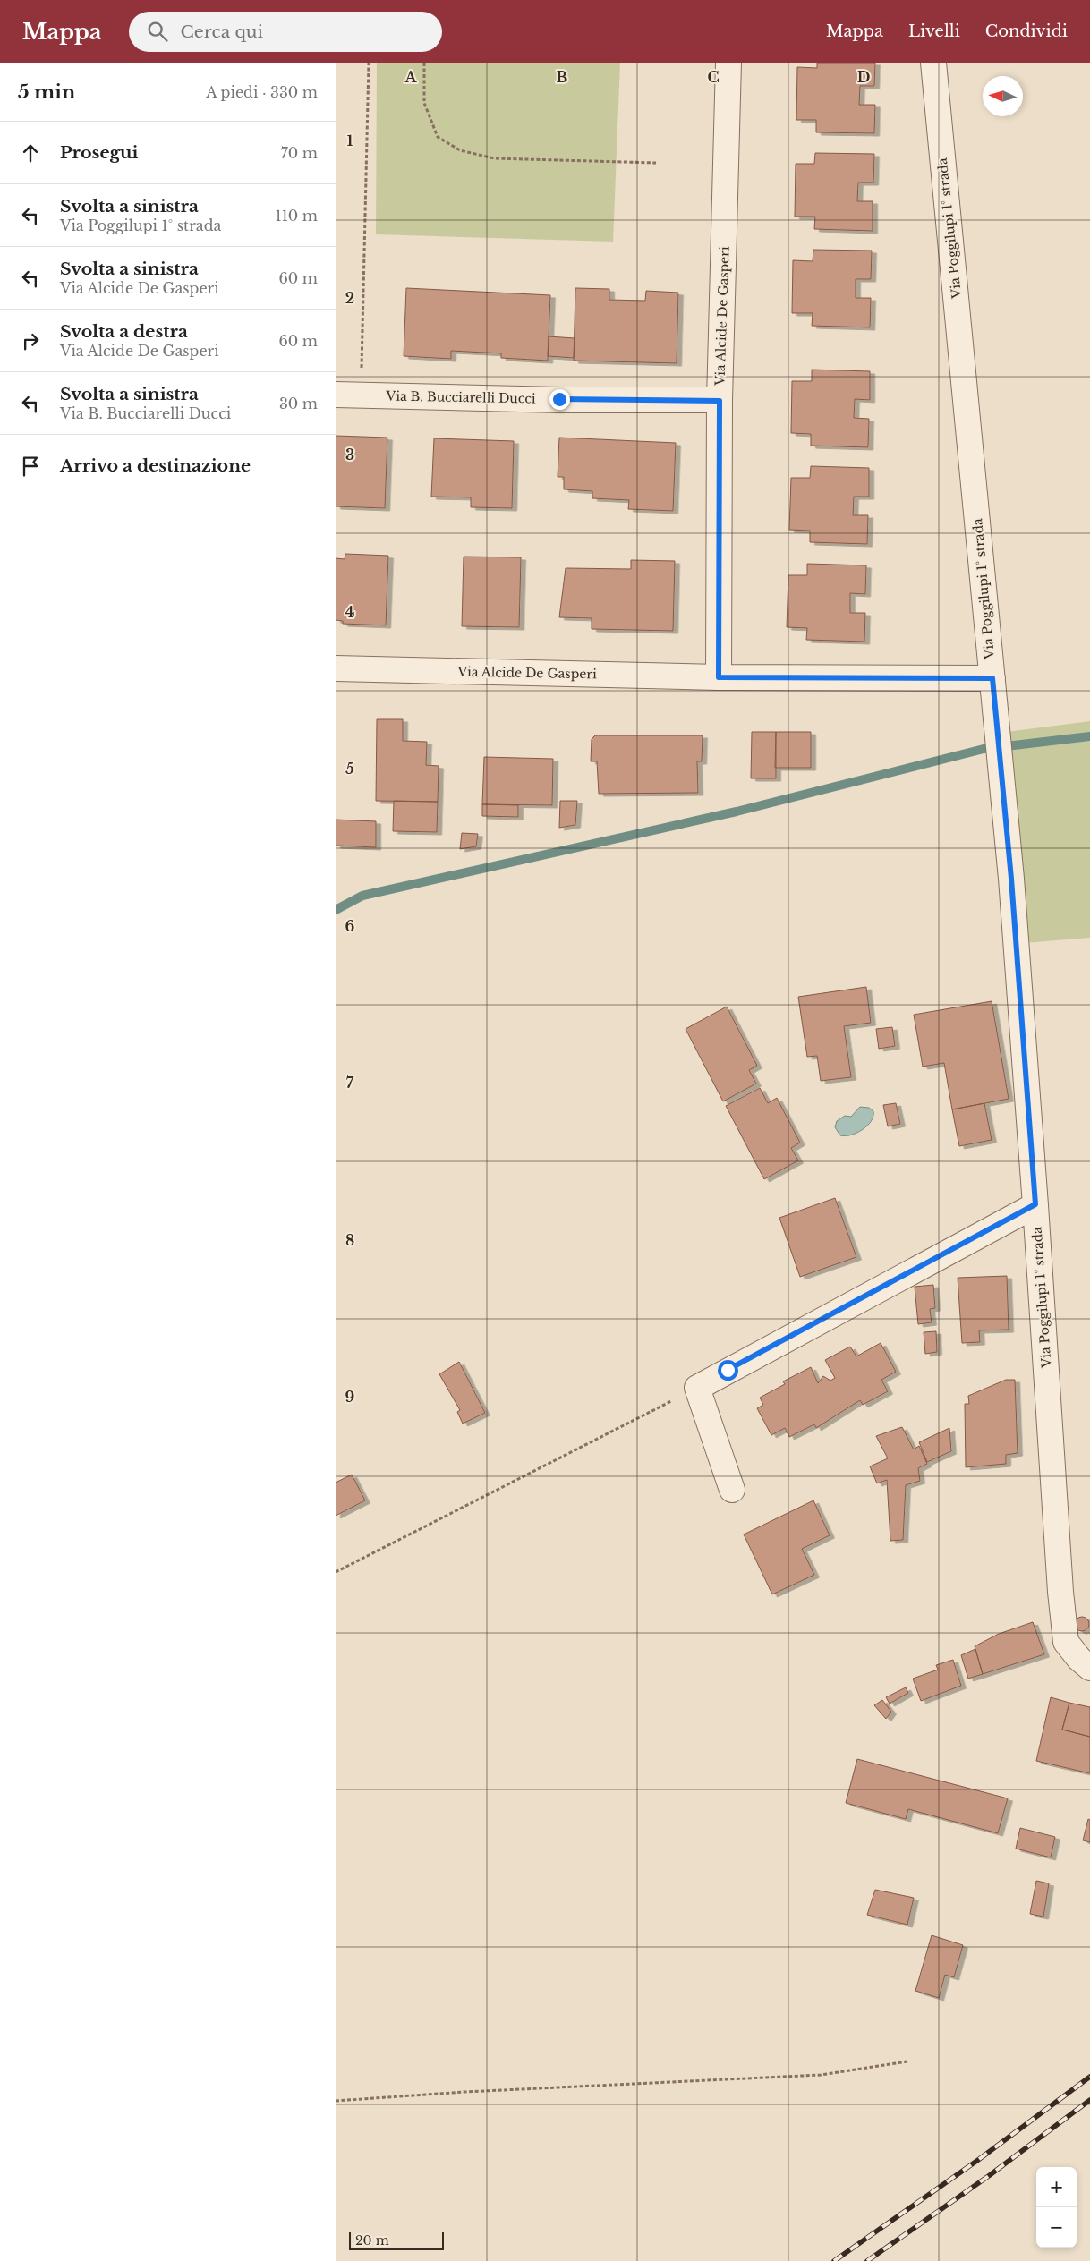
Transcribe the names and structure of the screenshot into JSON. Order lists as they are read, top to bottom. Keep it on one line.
{"streets":{"street":["Via Poggilupi 1° strada","Via Alcide De Gasperi","Via B. Bucciarelli Ducci"]},"crossings":[["Via Poggilupi 1° strada","Via Alcide De Gasperi"],["Via Alcide De Gasperi","Via B. Bucciarelli Ducci"]],"scale_bar":"20 m","north":"left","page":{"header":"Mappa","search":"Cerca qui","nav":["Mappa","Livelli","Condividi"],"heading":["5 min","A piedi · 330 m"],"list":[["Prosegui","70 m"],["Svolta a sinistra","Via Poggilupi 1° strada","110 m"],["Svolta a sinistra","Via Alcide De Gasperi","60 m"],["Svolta a destra","Via Alcide De Gasperi","60 m"],["Svolta a sinistra","Via B. Bucciarelli Ducci","30 m"],"Arrivo a destinazione"],"map_buttons":["+","−"],"scale":"20 m"},"grid":{"columns":["A","B","C","D"],"rows":["1","2","3","4","5","6","7","8","9"]}}
